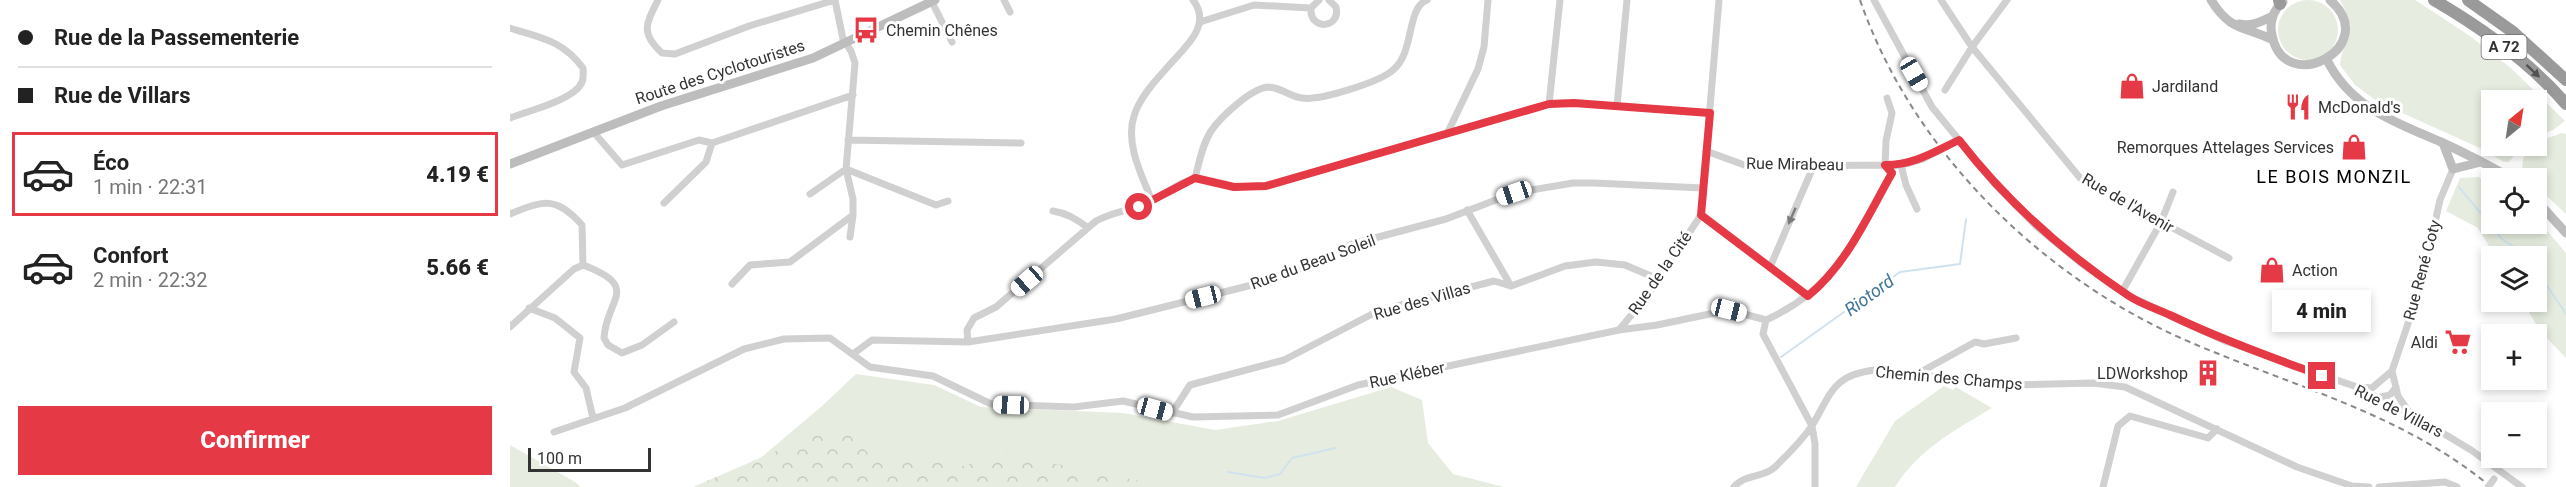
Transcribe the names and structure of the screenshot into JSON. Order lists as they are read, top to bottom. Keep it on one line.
{"streets":{"highway":["A 72"],"street":["Route des Cyclotouristes","Rue Mirabeau","Rue de l'Avenir","Rue du Beau Soleil","Rue René Coty","Rue de la Cité","Rue des Villas","Rue Kléber","Chemin des Champs","Rue de Villars"]},"crossings":[["Rue Mirabeau","Rue de Villars"],["Rue du Beau Soleil","Rue Kléber"],["Rue de la Cité","Rue des Villas"],["Rue de la Cité","Rue Kléber"],["Rue des Villas","Rue Kléber"]],"districts":["LE BOIS MONZIL"],"water":["Riotord"],"places":{"bus stop":["Chemin Chênes"],"shop":["Jardiland","Remorques Attelages Services","Action"],"restaurant":["McDonald's"],"supermarket":["Aldi"],"building":["LDWorkshop"]},"scale_bar":"100 m","north":"top right","page":{"banner":["Rue de la Passementerie","Rue de Villars"],"map_buttons":["+","−"],"list":[{"name":"Éco","note":"1 min · 22:31","value":"4.19 €"},{"name":"Confort","note":"2 min · 22:32","value":"5.66 €"}],"bubble":"4 min","buttons":"Confirmer","scale":"100 m"}}
